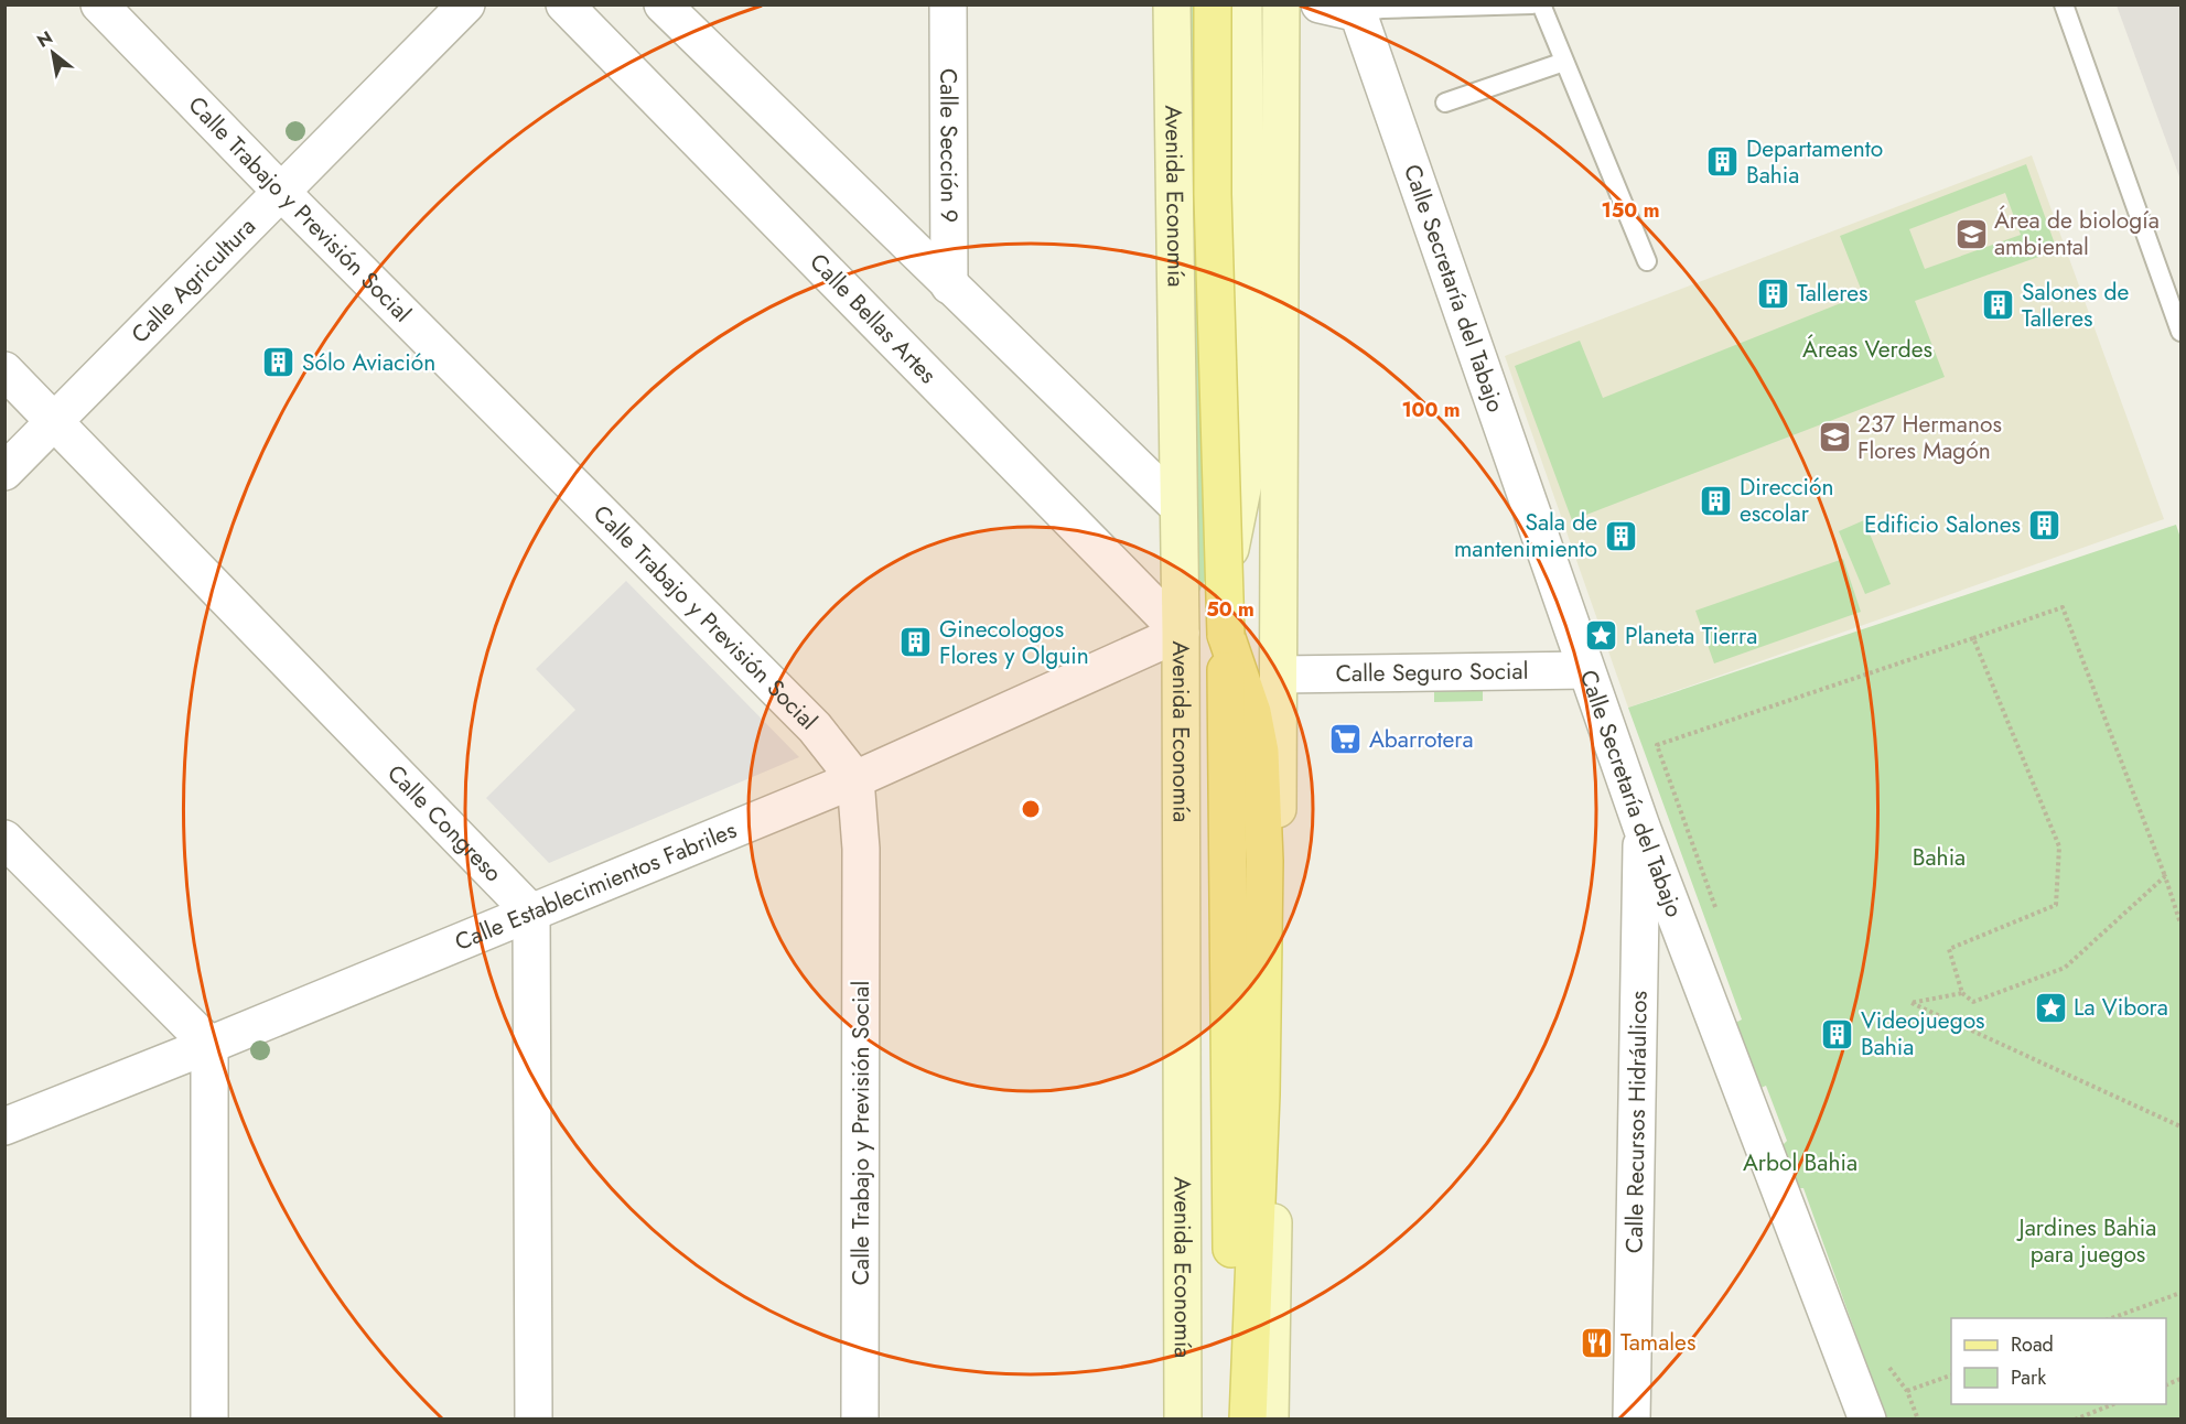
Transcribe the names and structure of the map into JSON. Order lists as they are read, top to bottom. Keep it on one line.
{"streets":{"main road":["Avenida Economía"],"street":["Calle Sección 9","Calle Trabajo y Previsión Social","Calle Agricultura","Calle Secretaría del Tabajo","Calle Bellas Artes","Calle Seguro Social","Calle Congreso","Calle Establecimientos Fabriles","Calle Recursos Hidráulicos"]},"crossings":[["Avenida Economía","Calle Bellas Artes"],["Avenida Economía","Calle Establecimientos Fabriles"],["Calle Trabajo y Previsión Social","Calle Agricultura"],["Calle Trabajo y Previsión Social","Calle Establecimientos Fabriles"],["Calle Agricultura","Calle Congreso"],["Calle Secretaría del Tabajo","Calle Seguro Social"],["Calle Secretaría del Tabajo","Calle Recursos Hidráulicos"],["Calle Bellas Artes","Calle Establecimientos Fabriles"],["Calle Congreso","Calle Establecimientos Fabriles"]],"parks":["Áreas Verdes","Bahia","Arbol Bahia","Jardines Bahia para juegos"],"places":{"building":["Departamento Bahia","Talleres","Salones de Talleres","Sólo Aviación","Dirección escolar","Edificio Salones","Sala de mantenimiento","Ginecologos Flores y Olguin","Videojuegos Bahia"],"school or university":["Área de biología ambiental","237 Hermanos Flores Magón"],"place":["Planeta Tierra","La Vibora"],"supermarket":["Abarrotera"],"restaurant":["Tamales"]},"legend":["Road","Park"],"north":"top left","rings":["150 m","100 m","50 m"]}
